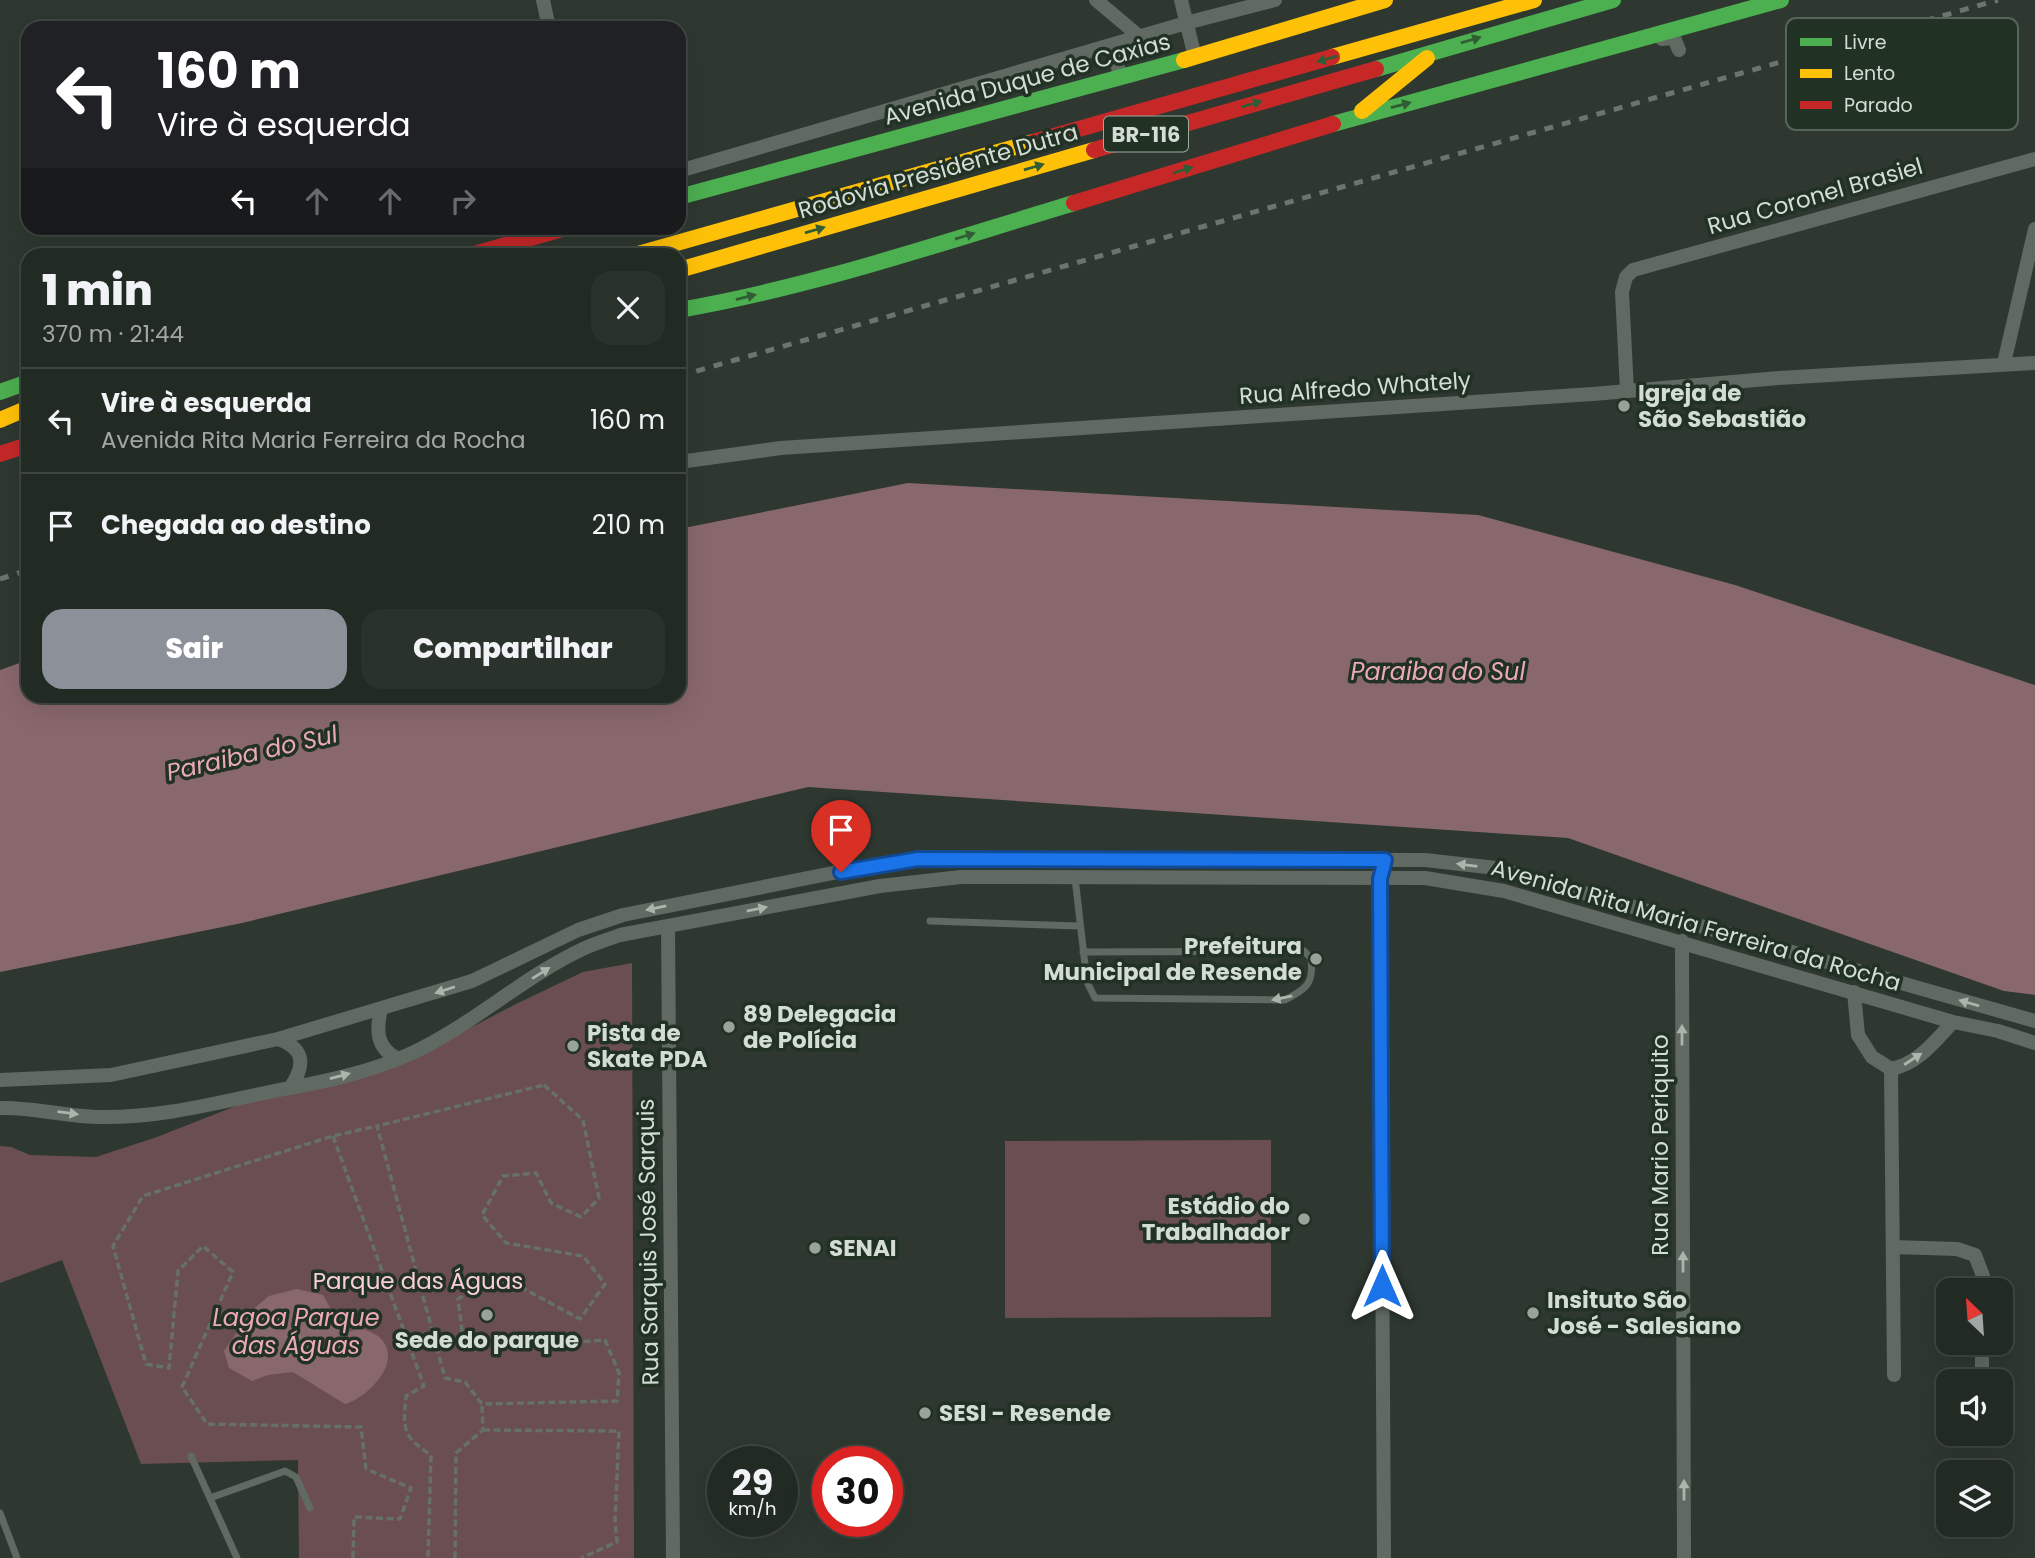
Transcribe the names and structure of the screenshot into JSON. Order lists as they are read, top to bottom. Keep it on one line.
{"streets":{"main road":["Avenida Duque de Caxias","BR-116","Rodovia Presidente Dutra"],"street":["Rua Coronel Brasiel","Rua Alfredo Whately","Avenida Rita Maria Ferreira da Rocha","Rua Mario Periquito","Rua Sarquis José Sarquis"]},"crossings":[["Rua Coronel Brasiel","Rua Alfredo Whately"],["Avenida Rita Maria Ferreira da Rocha","Rua Mario Periquito"],["Avenida Rita Maria Ferreira da Rocha","Rua Sarquis José Sarquis"]],"one_way":["Rua Mario Periquito"],"water":["Paraiba do Sul","Lagoa Parque das Águas"],"parks":["Parque das Águas"],"places":["Igreja de São Sebastião","Prefeitura Municipal de Resende","89 Delegacia de Polícia","Pista de Skate PDA","Estádio do Trabalhador","SENAI","Insituto São José - Salesiano","Sede do parque","SESI - Resende"],"legend":["Livre","Lento","Parado"],"north":"top left","page":{"turn":["160 m","Vire à esquerda"],"heading":["1 min","370 m · 21:44"],"list":[{"name":"Vire à esquerda","note":"Avenida Rita Maria Ferreira da Rocha","value":"160 m"},{"name":"Chegada ao destino","value":"210 m"}],"buttons":["Sair","Compartilhar"],"speed":"29 km/h","limit":"30"}}
